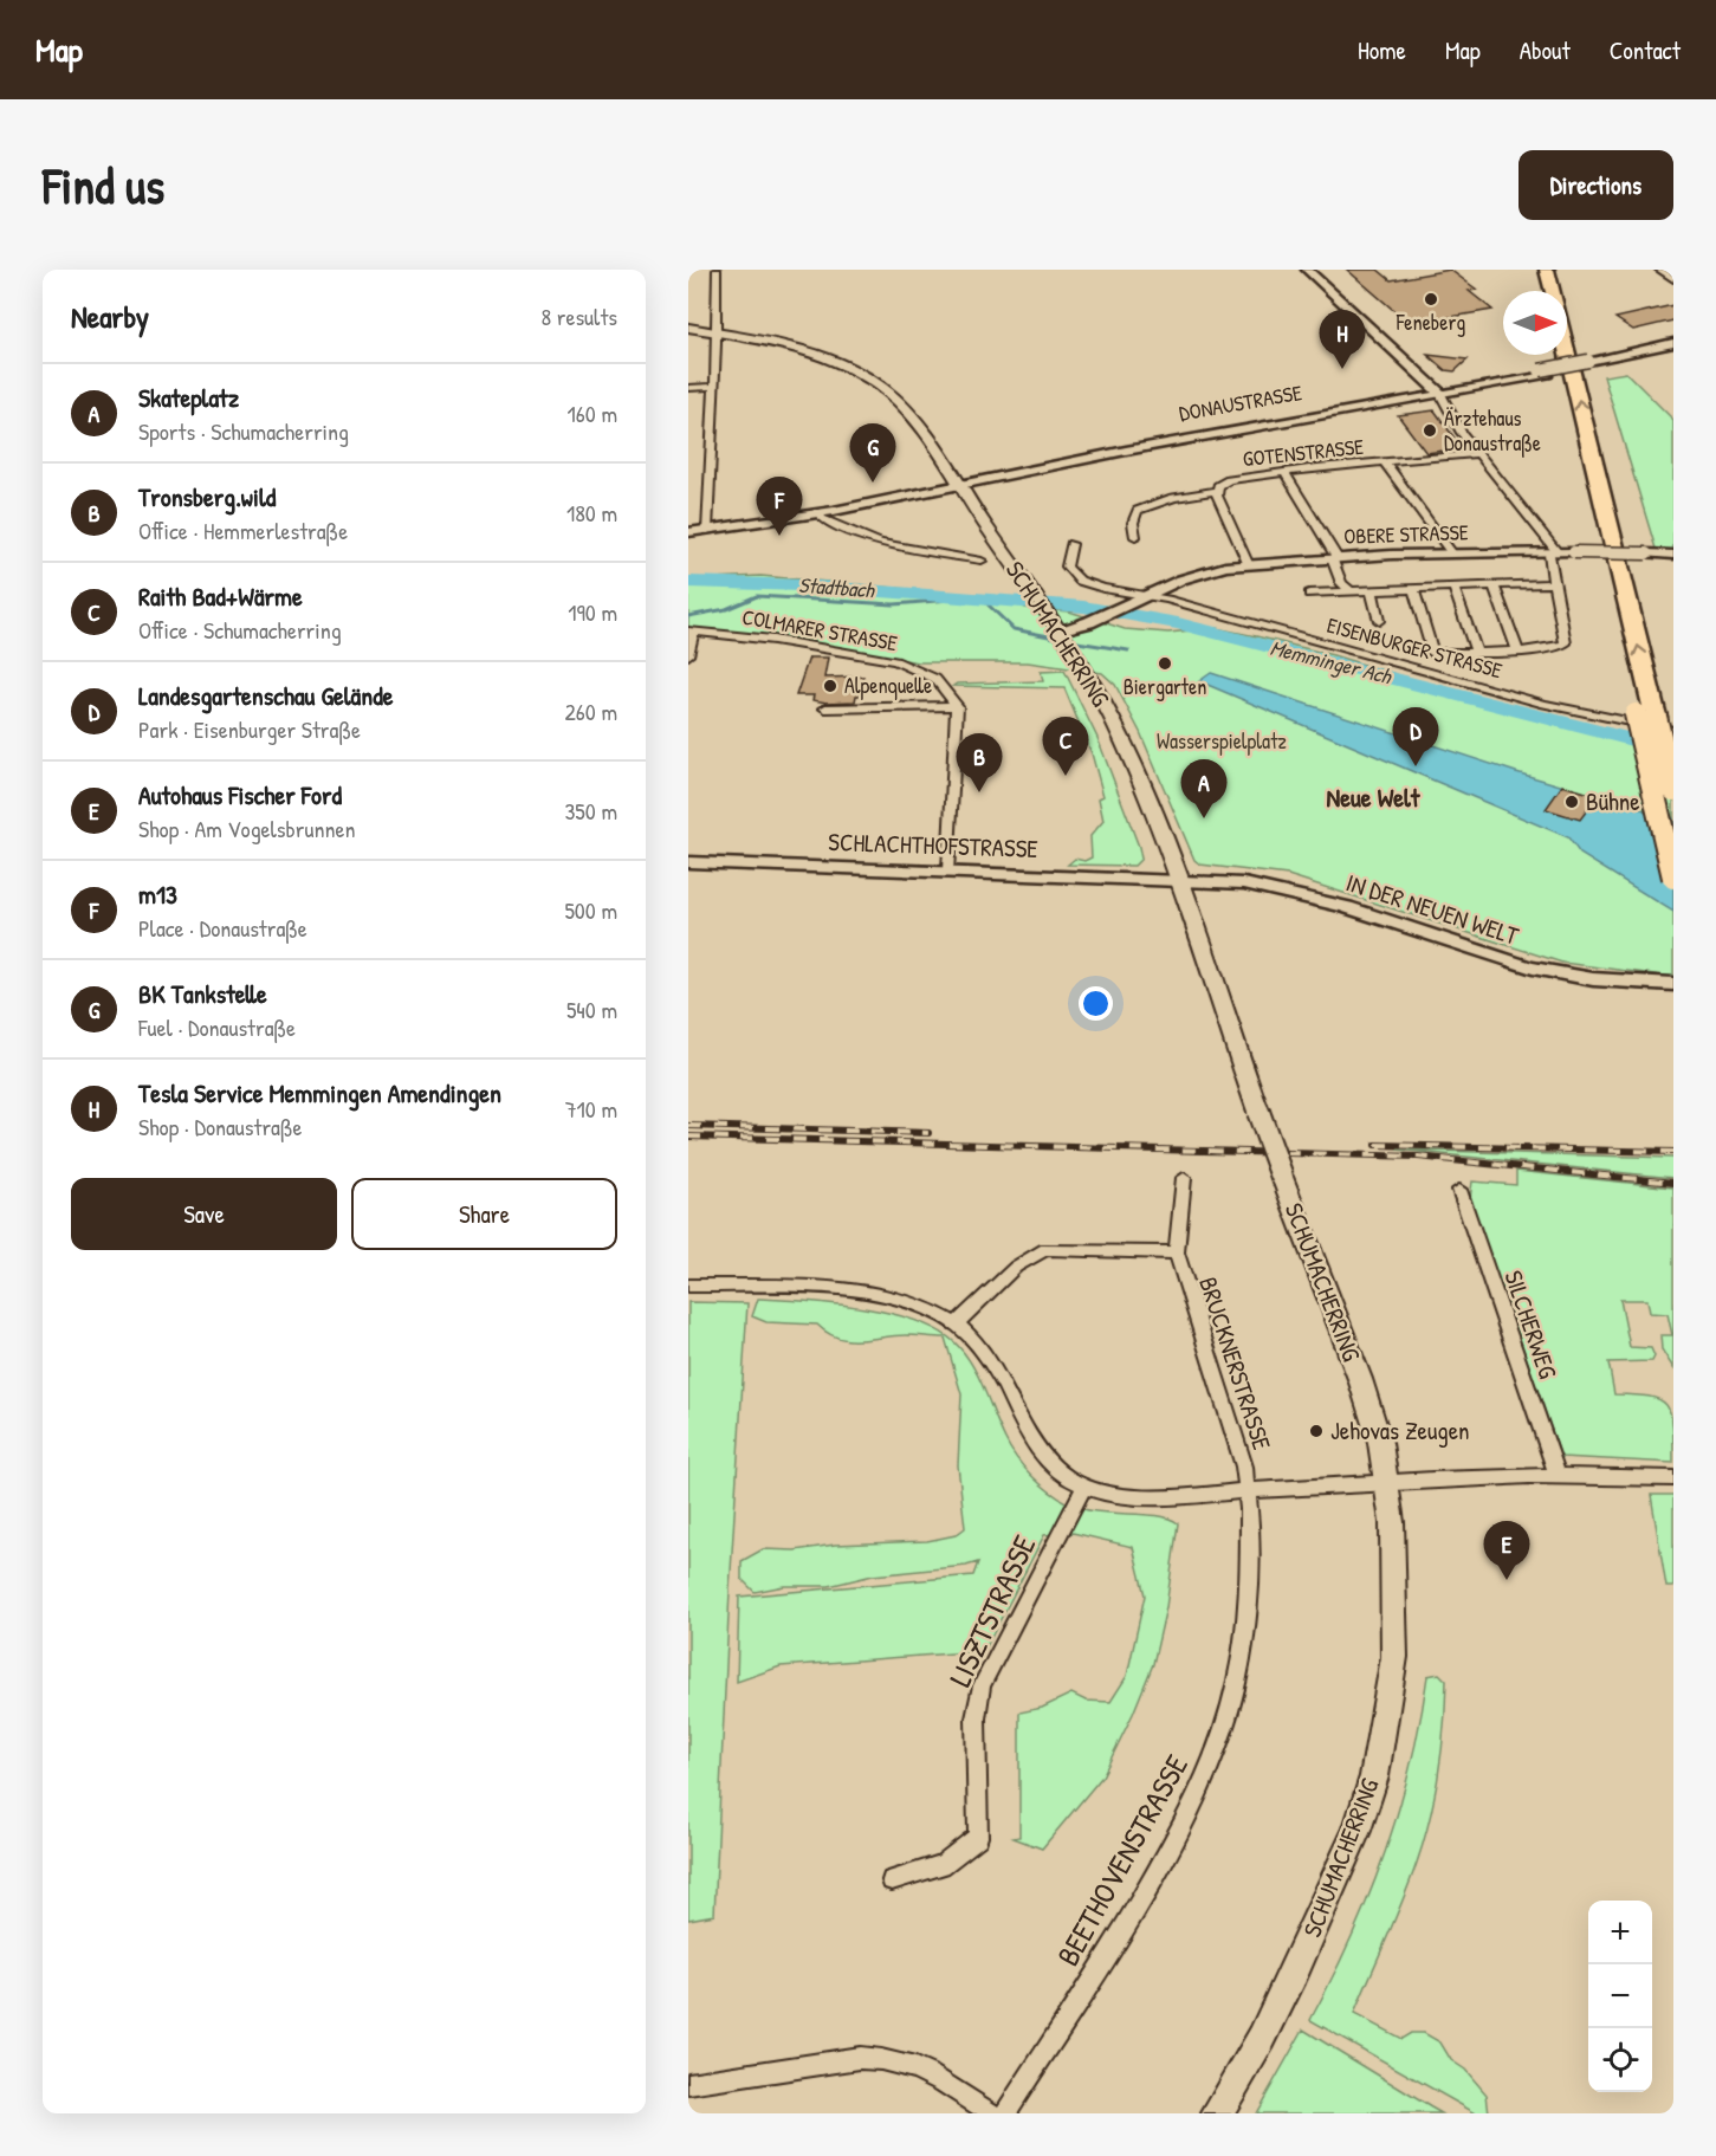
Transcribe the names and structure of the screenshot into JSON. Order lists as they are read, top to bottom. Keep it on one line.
{"streets":{"main road":["SCHUMACHERRING"],"street":["DONAUSTRASSE","GOTENSTRASSE","OBERE STRASSE","COLMARER STRASSE","EISENBURGER STRASSE","SCHLACHTHOFSTRASSE","IN DER NEUEN WELT","SILCHERWEG","BRUCKNERSTRASSE","LISZTSTRASSE","BEETHOVENSTRASSE"]},"crossings":[["DONAUSTRASSE","SCHUMACHERRING"],["GOTENSTRASSE","OBERE STRASSE"],["OBERE STRASSE","SCHUMACHERRING"],["OBERE STRASSE","EISENBURGER STRASSE"],["SCHUMACHERRING","SCHLACHTHOFSTRASSE"],["SCHUMACHERRING","IN DER NEUEN WELT"],["SCHLACHTHOFSTRASSE","IN DER NEUEN WELT"],["BRUCKNERSTRASSE","BEETHOVENSTRASSE"]],"districts":["Neue Welt"],"water":["Stadtbach","Memminger Ach"],"parks":["Wasserspielplatz"],"places":["Feneberg","Ärztehaus Donaustraße","Biergarten","Alpenquelle","Bühne","Jehovas Zeugen"],"north":"right","page":{"header":"Map","nav":["Home","Map","About","Contact"],"buttons":["Directions",["Save","Share"]],"title":"Find us","heading":["Nearby","8 results"],"pins":["H","G","F","D","C","B","A","E"],"list":[{"mark":"A","name":"Skateplatz","note":"Sports · Schumacherring","value":"160 m"},{"mark":"B","name":"Tronsberg.wild","note":"Office · Hemmerlestraße","value":"180 m"},{"mark":"C","name":"Raith Bad+Wärme","note":"Office · Schumacherring","value":"190 m"},{"mark":"D","name":"Landesgartenschau Gelände","note":"Park · Eisenburger Straße","value":"260 m"},{"mark":"E","name":"Autohaus Fischer Ford","note":"Shop · Am Vogelsbrunnen","value":"350 m"},{"mark":"F","name":"m13","note":"Place · Donaustraße","value":"500 m"},{"mark":"G","name":"BK Tankstelle","note":"Fuel · Donaustraße","value":"540 m"},{"mark":"H","name":"Tesla Service Memmingen Amendingen","note":"Shop · Donaustraße","value":"710 m"}],"map_buttons":["+","−"]}}
